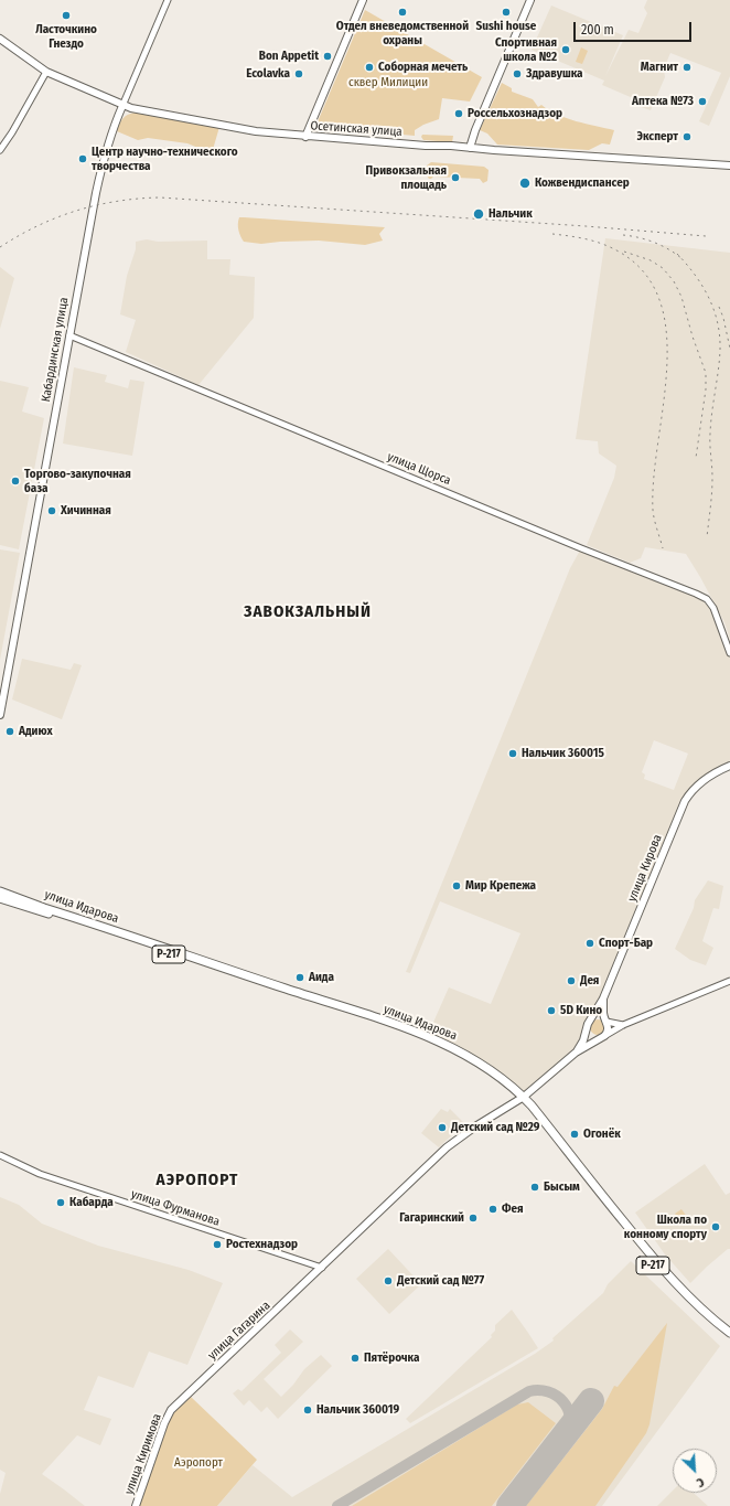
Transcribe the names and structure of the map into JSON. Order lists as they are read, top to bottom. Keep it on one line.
{"streets":{"main road":["Осетинская улица","Кабардинская улица","улица Кирова","улица Идарова","Р-217","улица Гагарина","улица Киримова"],"street":["улица Щорса","улица Фурманова"]},"crossings":[["Осетинская улица","Кабардинская улица"],["Кабардинская улица","улица Щорса"],["улица Идарова","улица Гагарина"],["улица Фурманова","улица Гагарина"],["улица Гагарина","улица Киримова"]],"districts":["ЗАВОКЗАЛЬНЫЙ","АЭРОПОРТ"],"parks":["сквер Милиции","Аэропорт"],"places":["Отдел вневедомственной охраны","Sushi house","Ласточкино Гнездо","Спортивная школа №2","Bon Appetit","Соборная мечеть","Магнит","Ecolavka","Здравушка","Аптека №73","Россельхознадзор","Эксперт","Центр научно-технического творчества","Привокзальная площадь","Кожвендиспансер","Нальчик","Торгово-закупочная база","Хичинная","Адиюх","Нальчик 360015","Мир Крепежа","Спорт-Бар","Аида","Дея","5D Кино","Детский сад №29","Огонёк","Бысым","Кабарда","Фея","Гагаринский","Школа по конному спорту","Ростехнадзор","Детский сад №77","Пятёрочка","Нальчик 360019"],"scale_bar":"200 m","north":"bottom right"}
